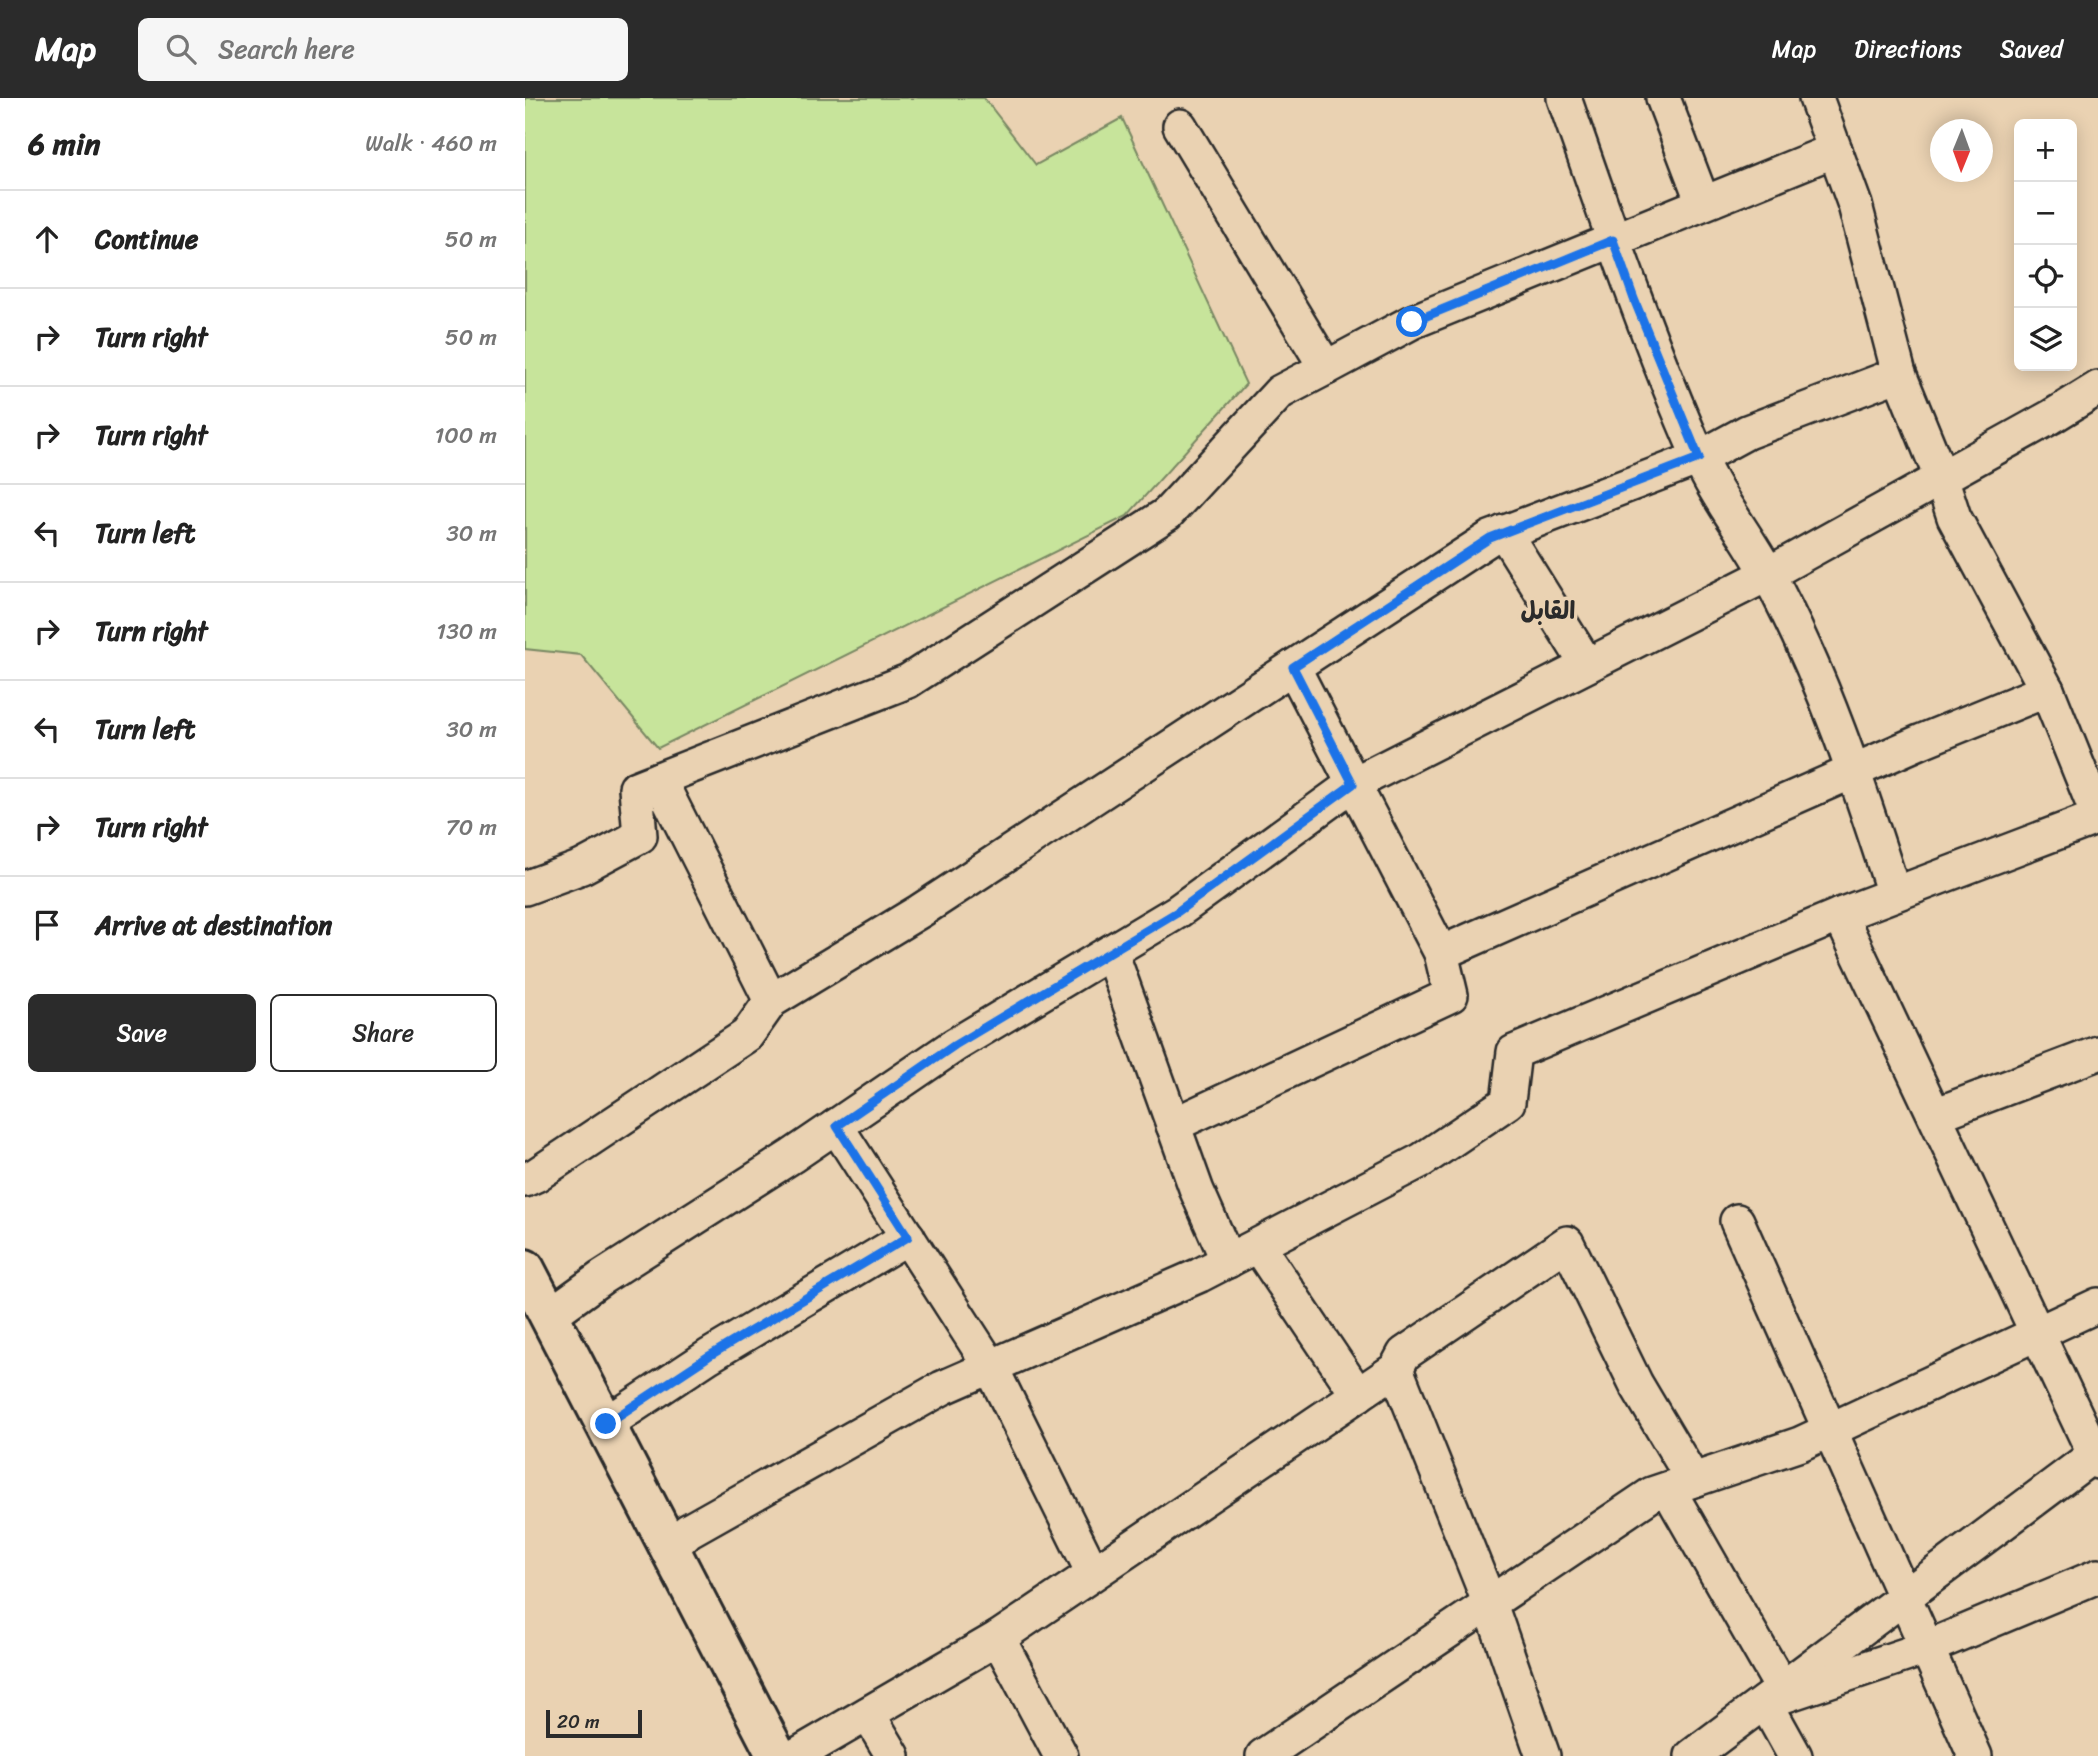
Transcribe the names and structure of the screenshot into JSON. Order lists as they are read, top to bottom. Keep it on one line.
{"districts":["القابل"],"scale_bar":"20 m","north":"bottom","page":{"header":"Map","search":"Search here","nav":["Map","Directions","Saved"],"heading":["6 min","Walk · 460 m"],"map_buttons":["+","−"],"list":[["Continue","50 m"],["Turn right","50 m"],["Turn right","100 m"],["Turn left","30 m"],["Turn right","130 m"],["Turn left","30 m"],["Turn right","70 m"],"Arrive at destination"],"buttons":["Save","Share"],"scale":"20 m"}}
